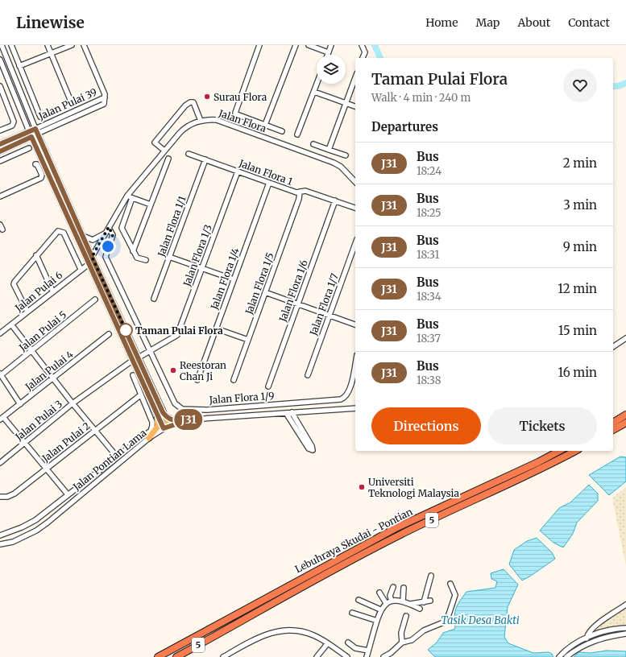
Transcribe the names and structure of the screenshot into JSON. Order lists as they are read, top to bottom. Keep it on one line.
{"streets":{"highway":["5","Lebuhraya Skudai - Pontian"],"street":["Jalan Pulai 39","Jalan Flora","Jalan Flora 1","Jalan Flora 1/1","Jalan Flora 1/3","Jalan Flora 1/4","Jalan Flora 1/5","Jalan Flora 1/6","Jalan Pulai 6","Jalan Flora 1/7","Jalan Pulai 5","Jalan Pulai 4","Jalan Flora 1/9","Jalan Pulai 3","Jalan Pulai 2","Jalan Pontian Lama"]},"crossings":[["Jalan Flora","Jalan Flora 1/9"],["Jalan Flora 1","Jalan Flora 1/1"],["Jalan Flora 1","Jalan Flora 1/3"],["Jalan Flora 1","Jalan Flora 1/4"],["Jalan Flora 1","Jalan Flora 1/5"],["Jalan Flora 1","Jalan Flora 1/6"],["Jalan Flora 1/3","Jalan Flora 1/9"],["Jalan Pulai 6","Jalan Pulai 3"],["Jalan Pulai 5","Jalan Pulai 3"],["Jalan Pulai 4","Jalan Pulai 3"]],"water":["Tasik Desa Bakti"],"places":["Surau Flora","Taman Pulai Flora","Reestoran Chan Ji","Universiti Teknologi Malaysia"],"lines":["bus line J31"],"page":{"header":"Linewise","nav":["Home","Map","About","Contact"],"on_map":"J31","heading":[["Taman Pulai Flora","Walk · 4 min · 240 m"],"Departures"],"list":[{"mark":"J31","name":"Bus","note":"18:24","value":"2 min"},{"mark":"J31","name":"Bus","note":"18:25","value":"3 min"},{"mark":"J31","name":"Bus","note":"18:31","value":"9 min"},{"mark":"J31","name":"Bus","note":"18:34","value":"12 min"},{"mark":"J31","name":"Bus","note":"18:37","value":"15 min"},{"mark":"J31","name":"Bus","note":"18:38","value":"16 min"}],"buttons":["Directions","Tickets"]}}
